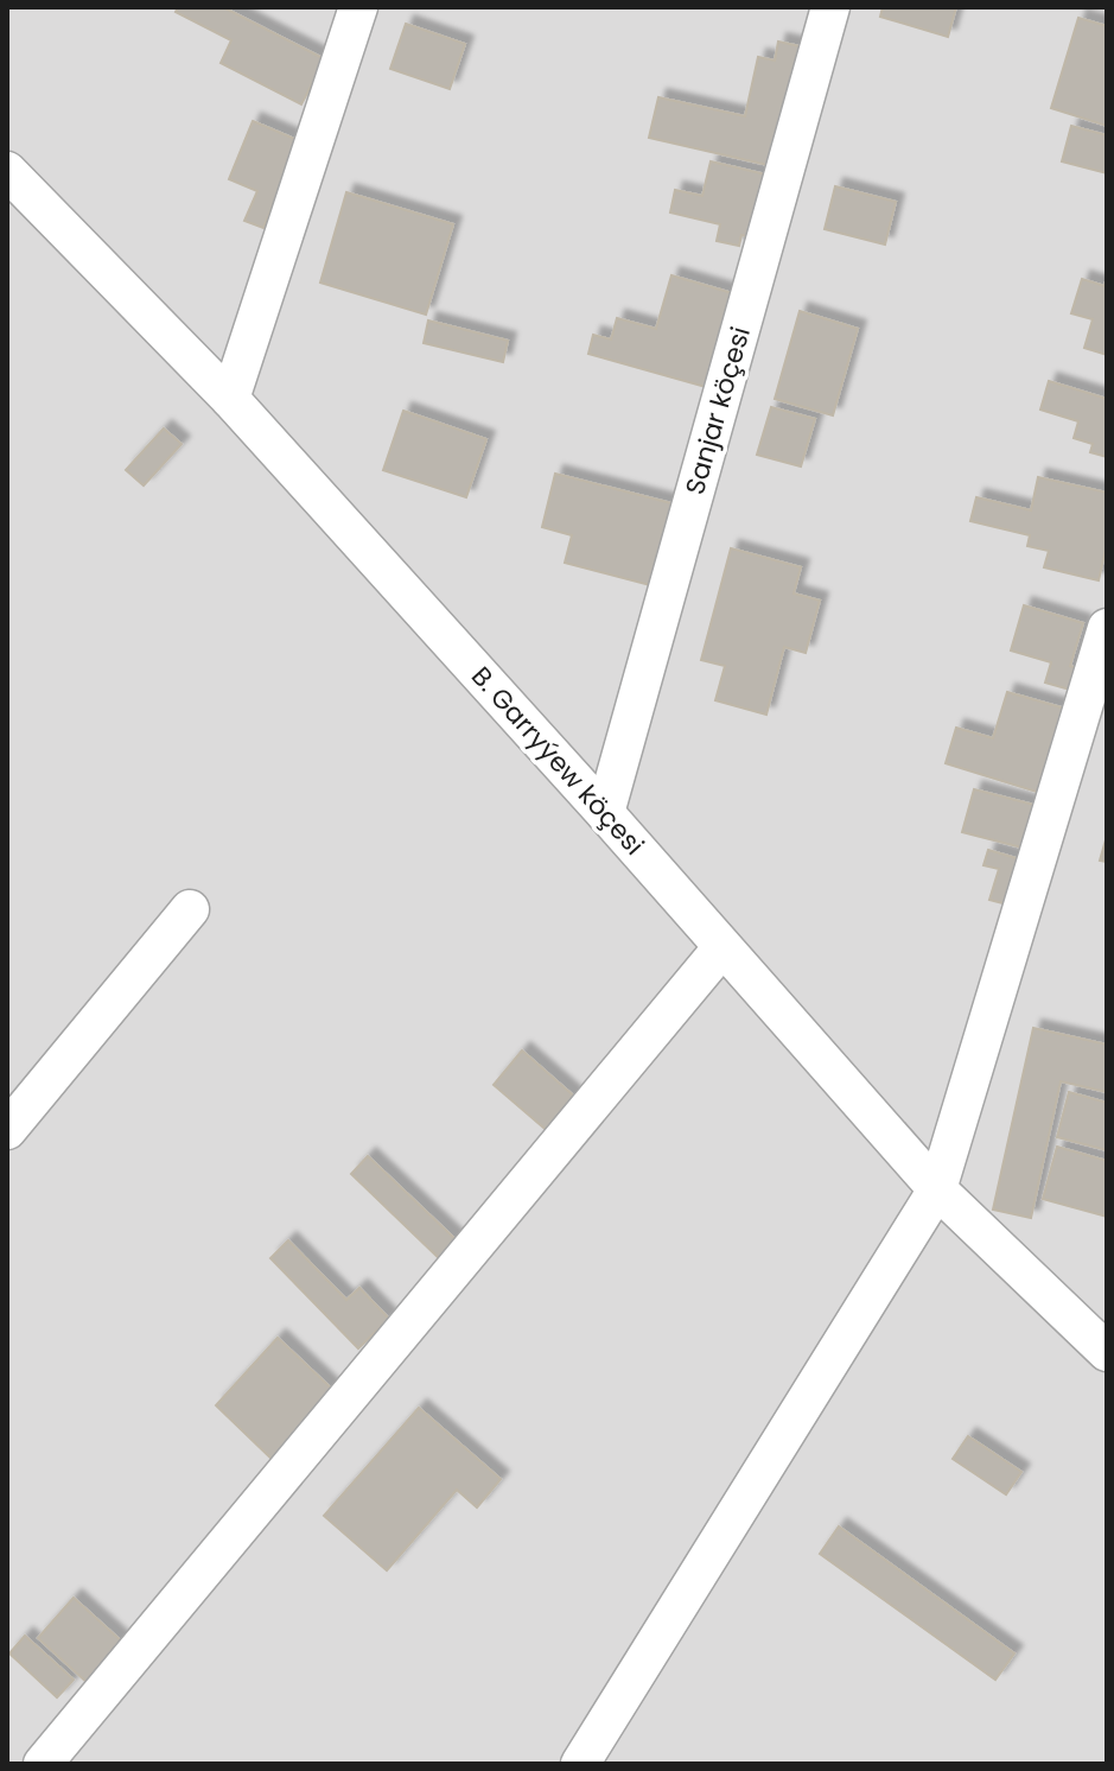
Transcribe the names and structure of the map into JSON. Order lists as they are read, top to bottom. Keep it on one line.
{"streets":{"street":["Sanjar köçesi","B. Garryýew köçesi"]},"crossings":[["Sanjar köçesi","B. Garryýew köçesi"]]}
